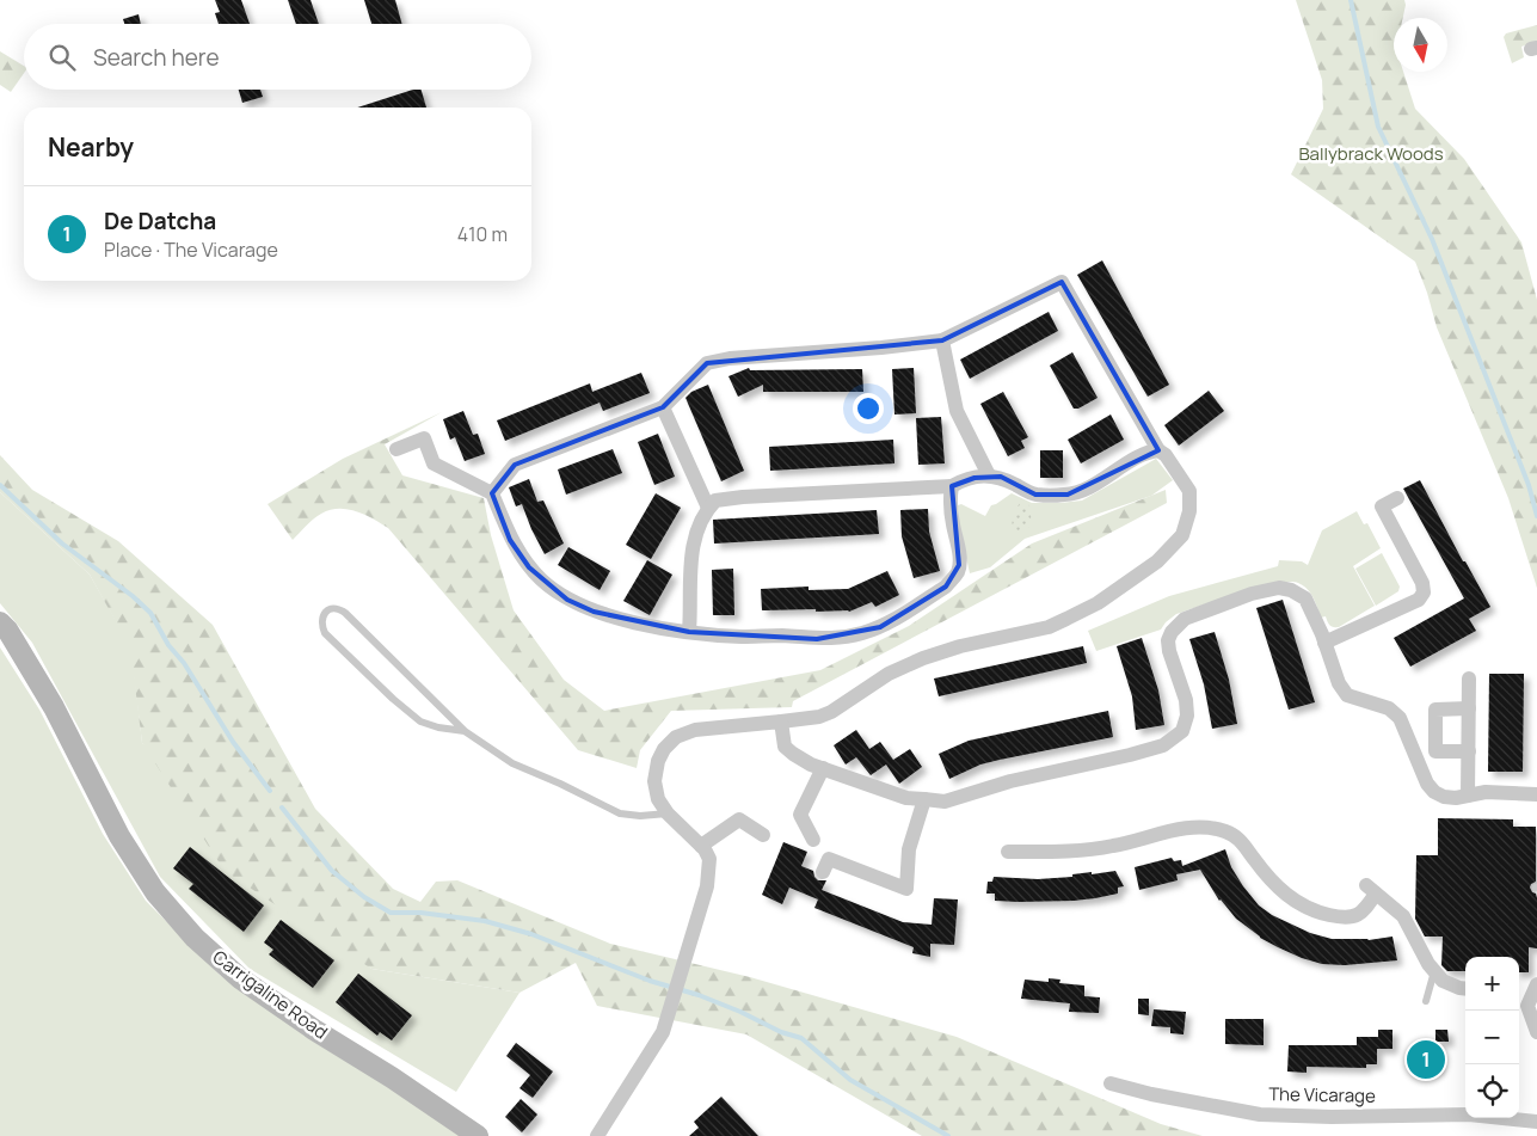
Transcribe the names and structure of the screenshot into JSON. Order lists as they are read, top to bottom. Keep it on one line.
{"streets":{"main road":["Carrigaline Road"],"street":["The Vicarage"]},"parks":["Ballybrack Woods"],"north":"bottom","page":{"search":"Search here","heading":"Nearby","list":[{"mark":"1","name":"De Datcha","note":"Place · The Vicarage","value":"410 m"}],"map_buttons":["+","−"],"pins":"1"}}
